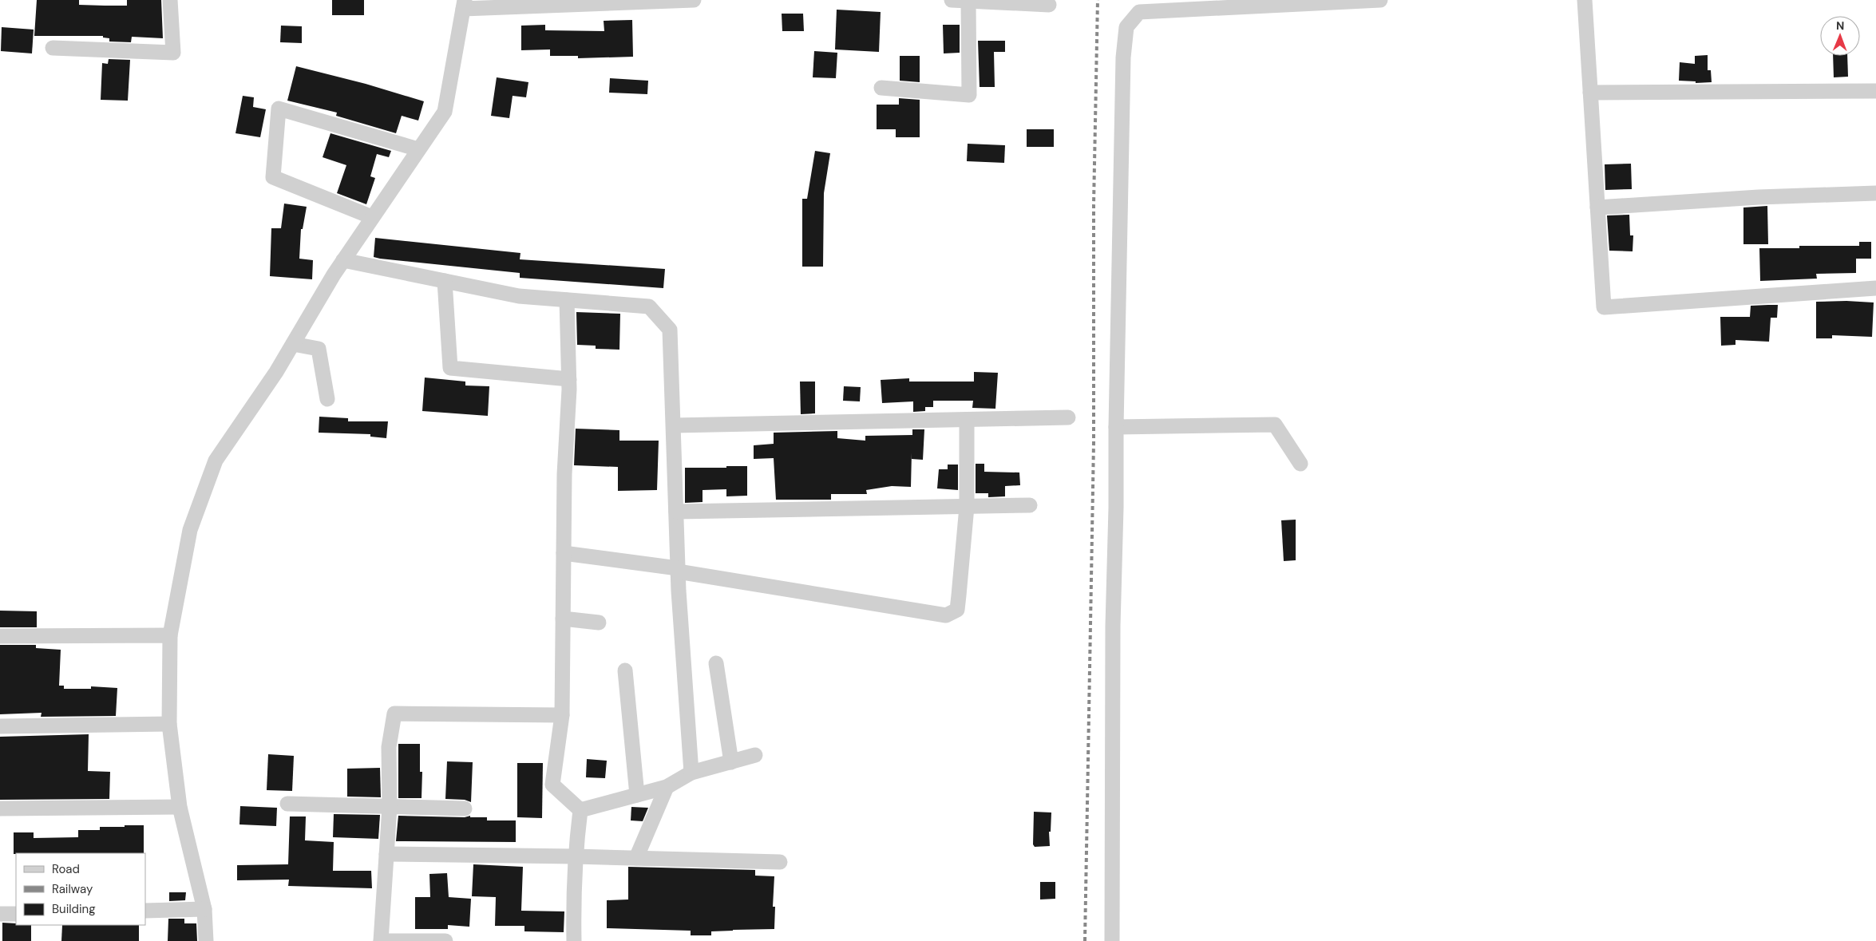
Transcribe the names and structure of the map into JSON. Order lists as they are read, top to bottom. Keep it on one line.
{"legend":["Road","Railway","Building"],"north":"top"}
